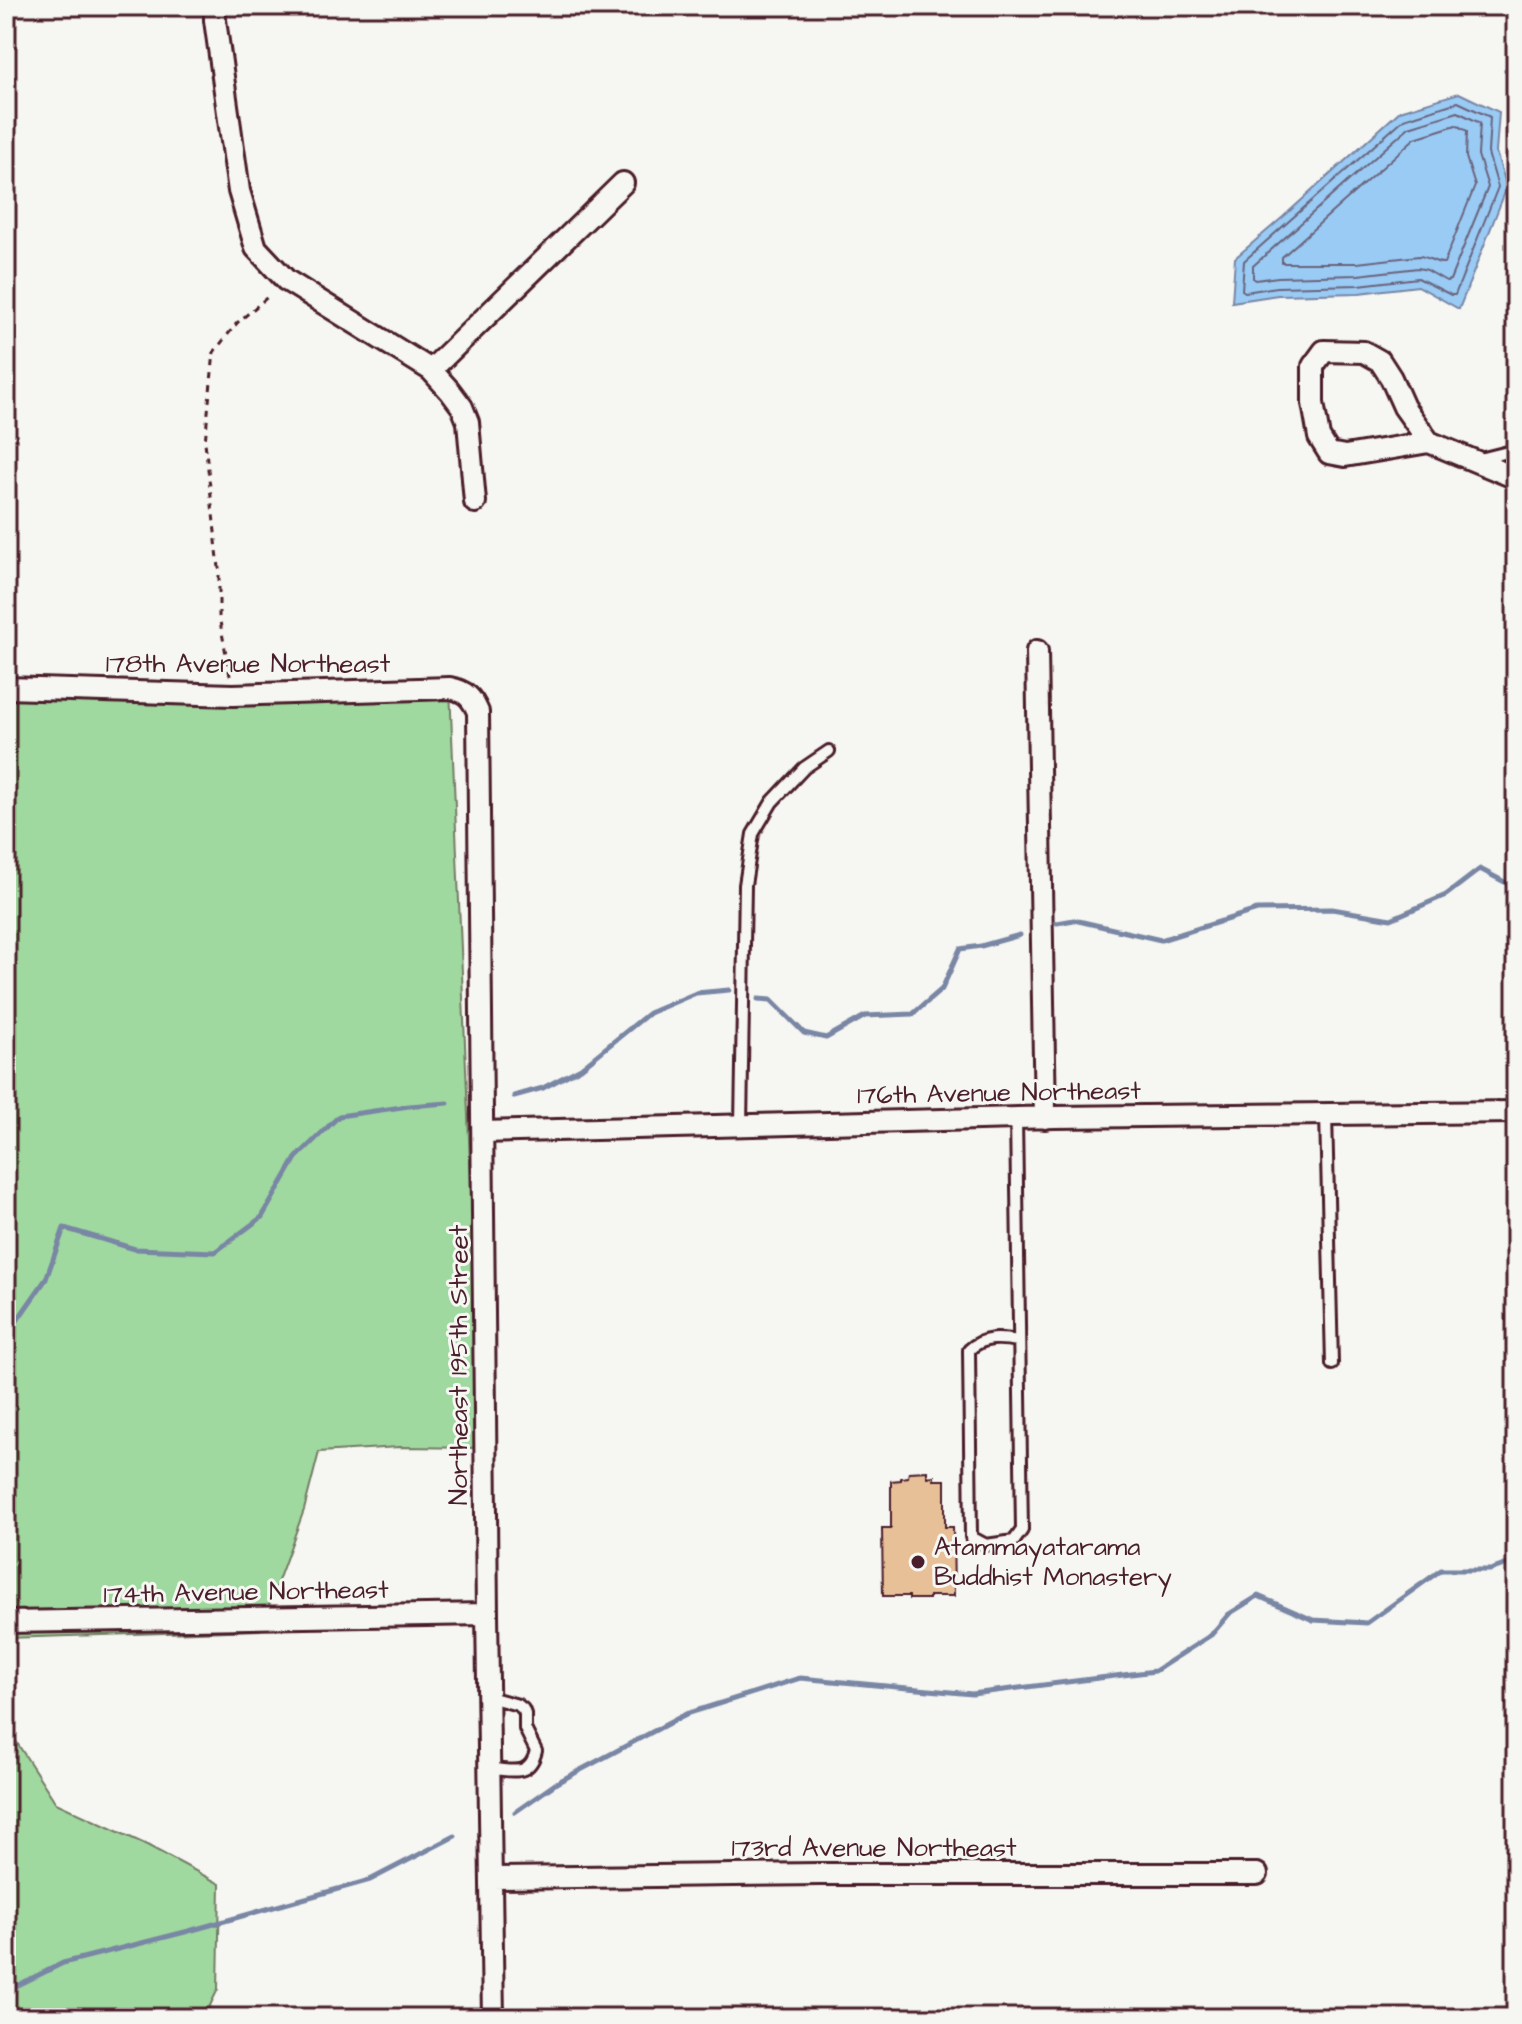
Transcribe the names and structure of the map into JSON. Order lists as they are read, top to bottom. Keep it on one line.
{"streets":{"street":["178th Avenue Northeast","176th Avenue Northeast","Northeast 195th Street","174th Avenue Northeast","173rd Avenue Northeast"]},"crossings":[["178th Avenue Northeast","Northeast 195th Street"],["176th Avenue Northeast","Northeast 195th Street"],["Northeast 195th Street","174th Avenue Northeast"],["Northeast 195th Street","173rd Avenue Northeast"]],"places":["Atammayatarama Buddhist Monastery"]}
